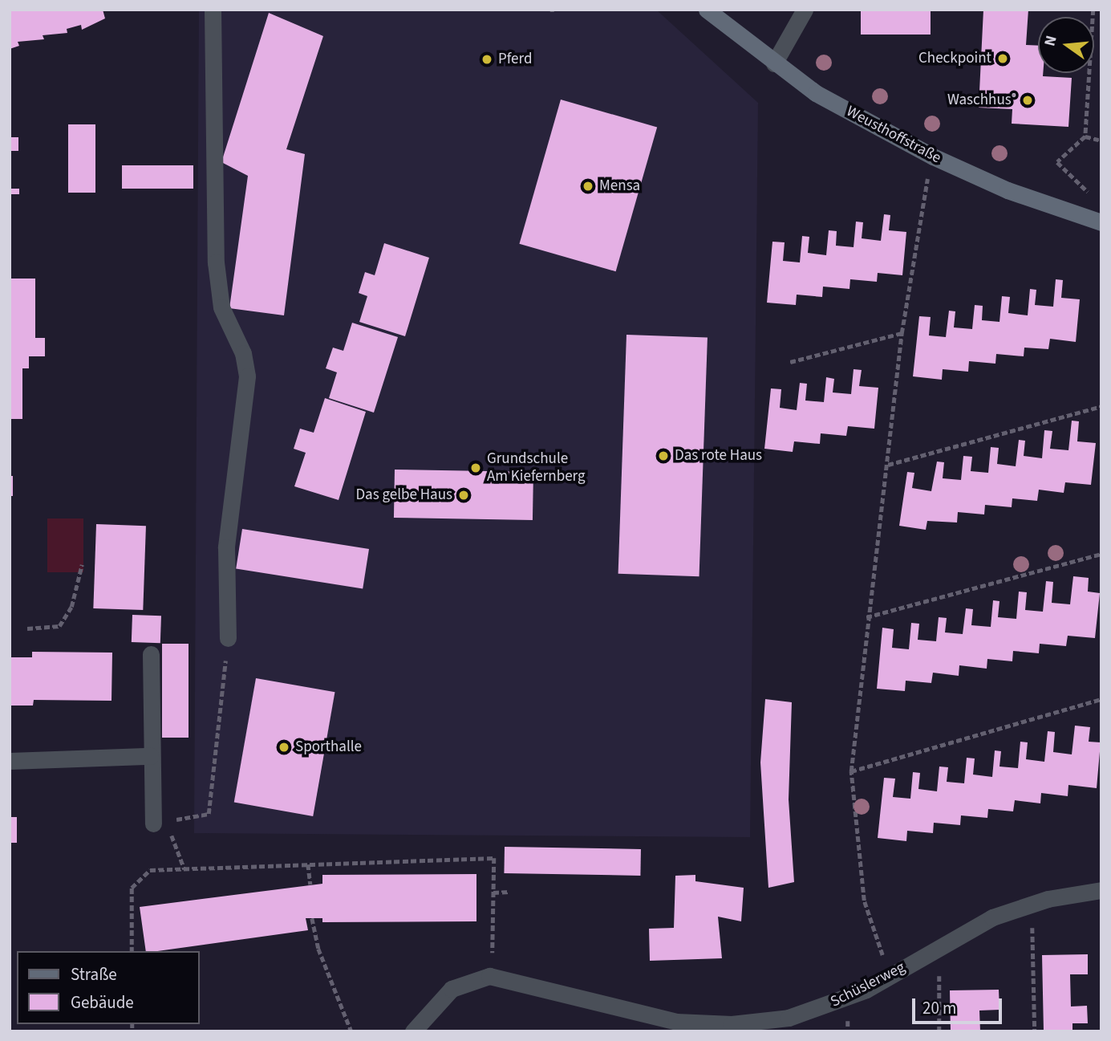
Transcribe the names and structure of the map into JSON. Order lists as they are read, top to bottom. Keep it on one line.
{"streets":{"street":["Weusthoffstraße","Schüslerweg"]},"places":["Checkpoint","Pferd","Waschhus°","Mensa","Das rote Haus","Grundschule Am Kiefernberg","Das gelbe Haus","Sporthalle"],"legend":["Straße","Gebäude"],"scale_bar":"20 m","north":"left"}
